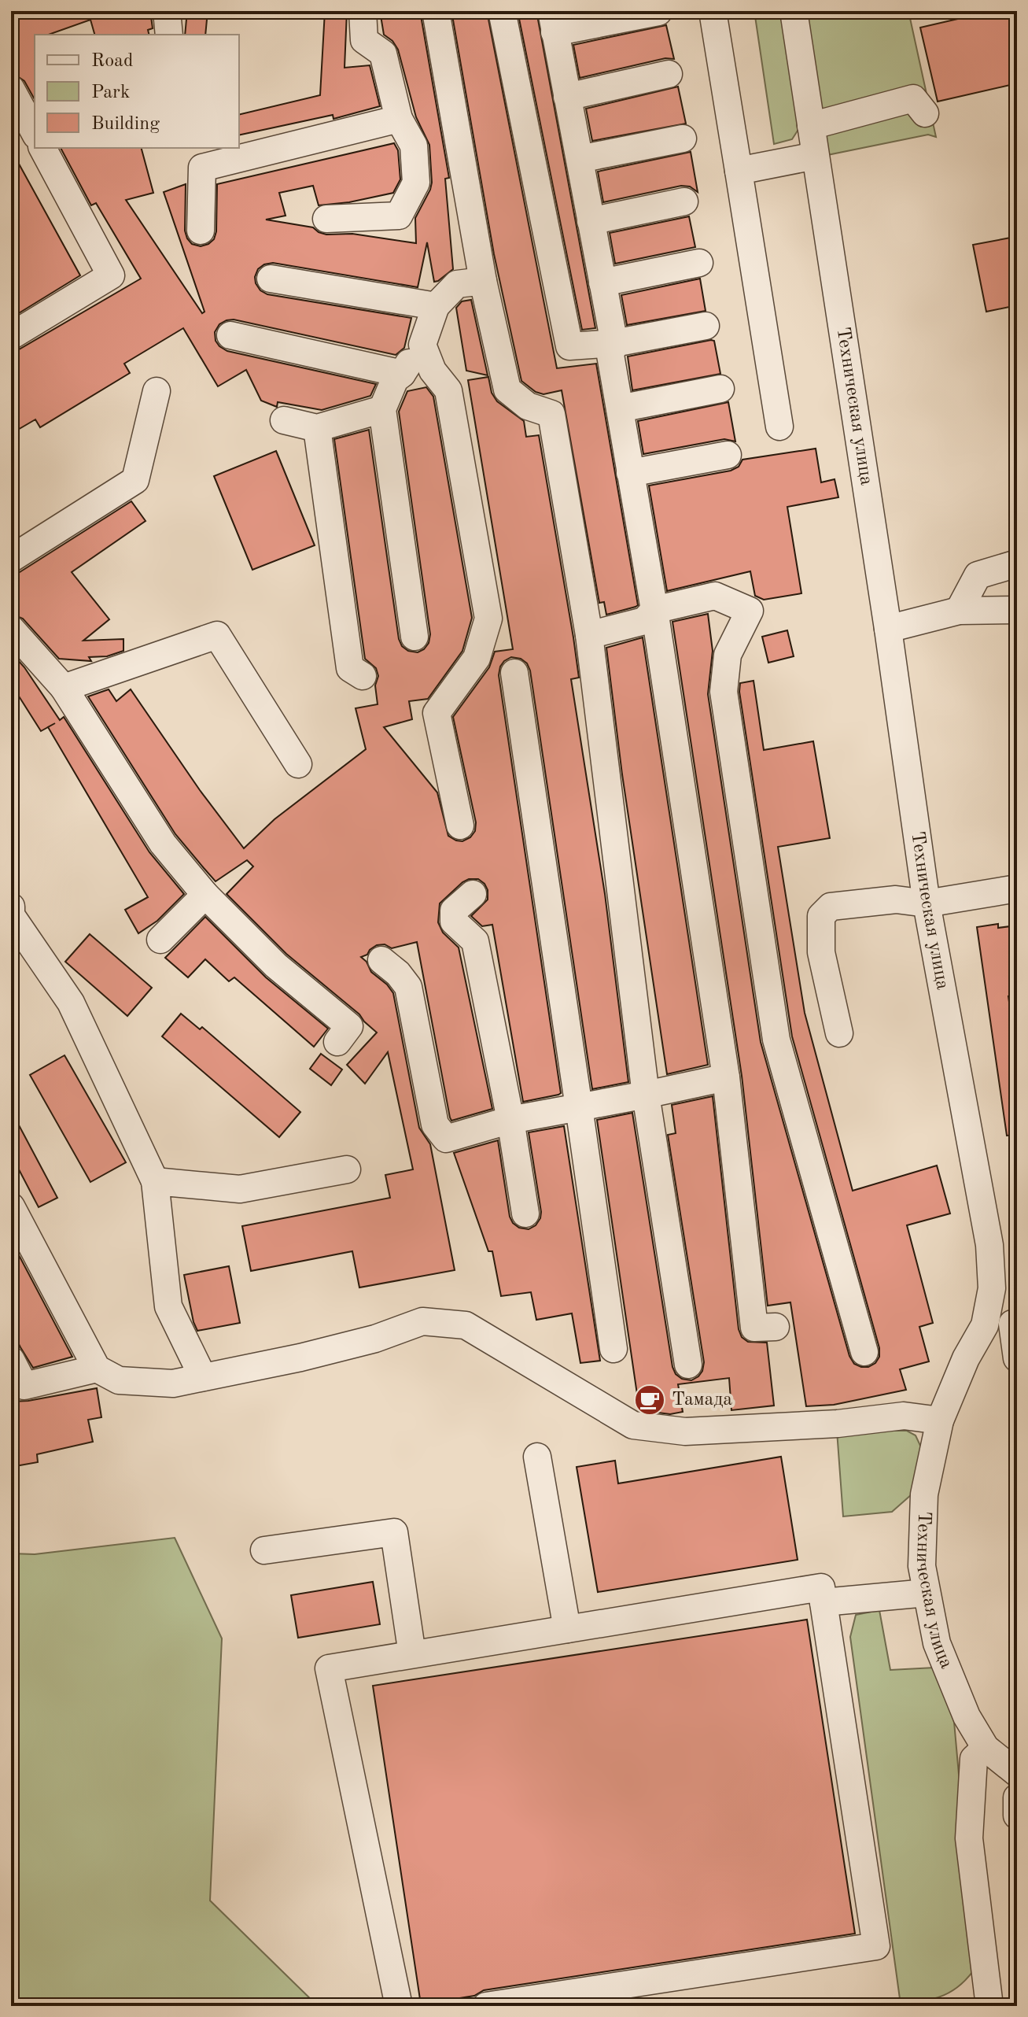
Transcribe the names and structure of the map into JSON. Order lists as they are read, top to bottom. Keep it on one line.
{"streets":{"street":["Техническая улица"]},"places":{"cafe":["Тамада"]},"legend":["Road","Park","Building"]}
